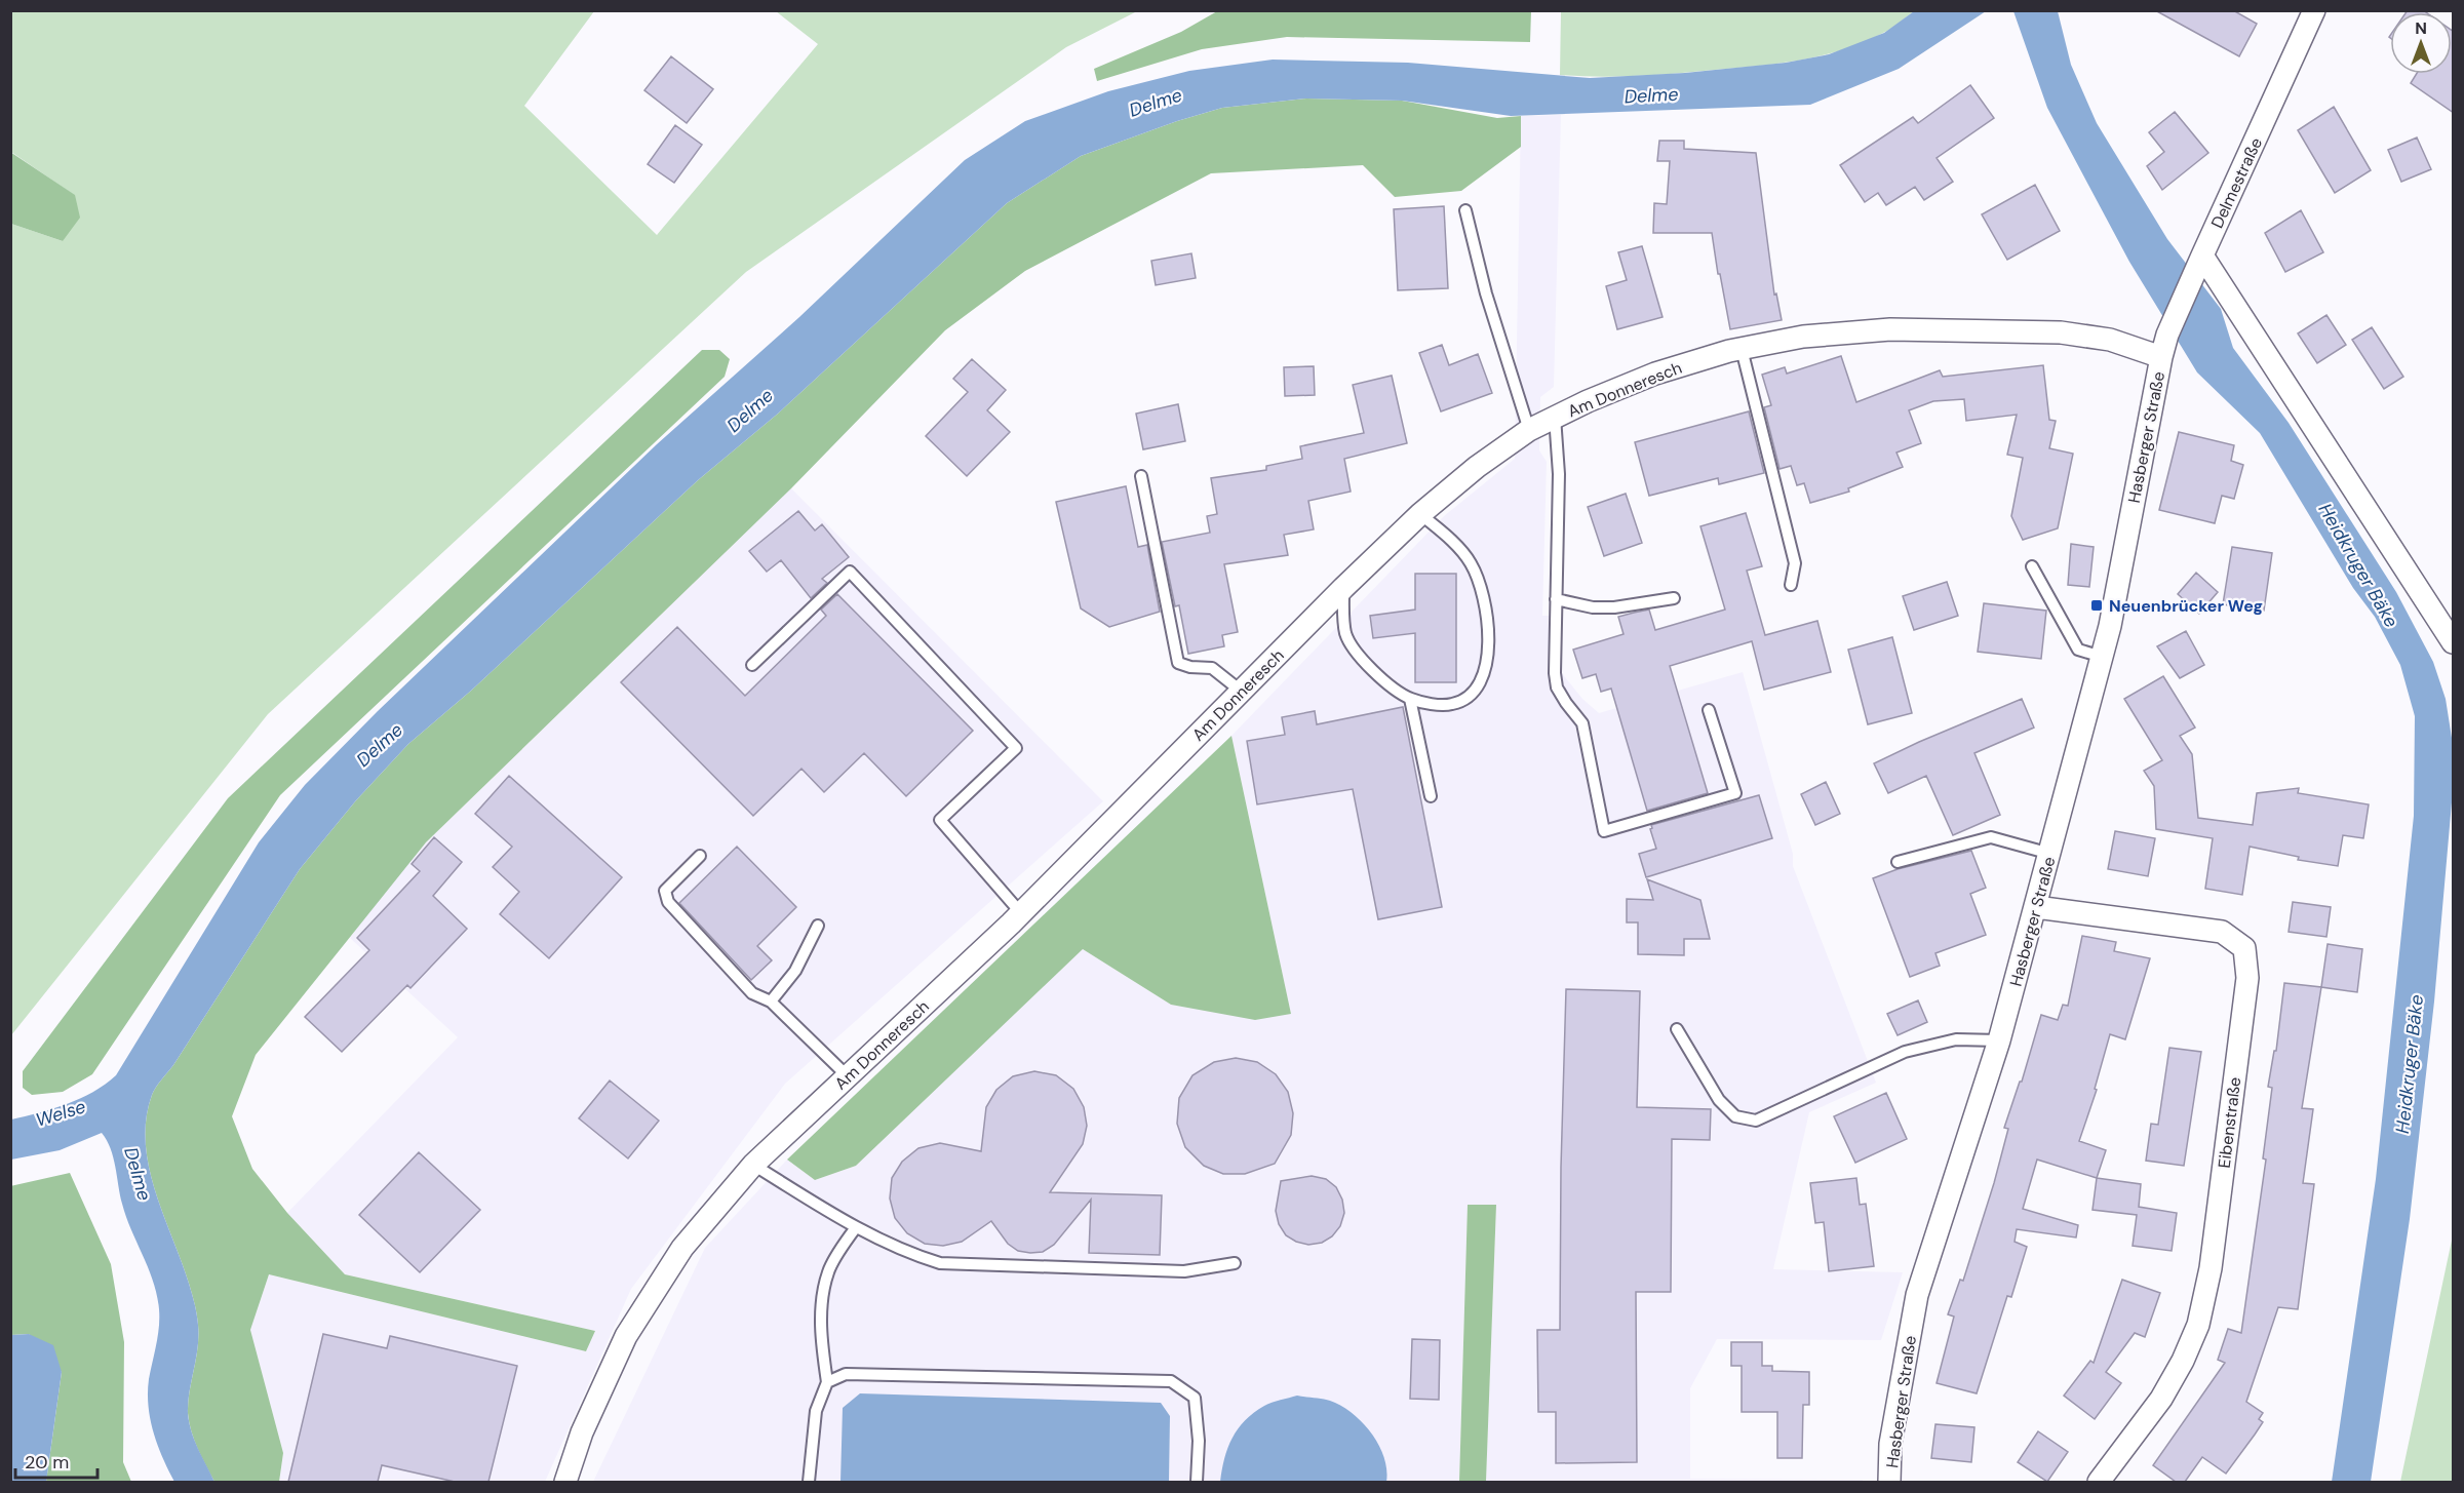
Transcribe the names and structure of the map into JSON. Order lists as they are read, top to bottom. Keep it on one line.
{"streets":{"street":["Delmestraße","Am Donneresch","Hasberger Straße","Eibenstraße"]},"crossings":[["Delmestraße","Am Donneresch"],["Delmestraße","Hasberger Straße"],["Am Donneresch","Hasberger Straße"],["Hasberger Straße","Eibenstraße"]],"water":["Delme","Heidkruger Bäke","Welse"],"places":{"transit":["Neuenbrücker Weg"]},"scale_bar":"20 m","north":"top"}
